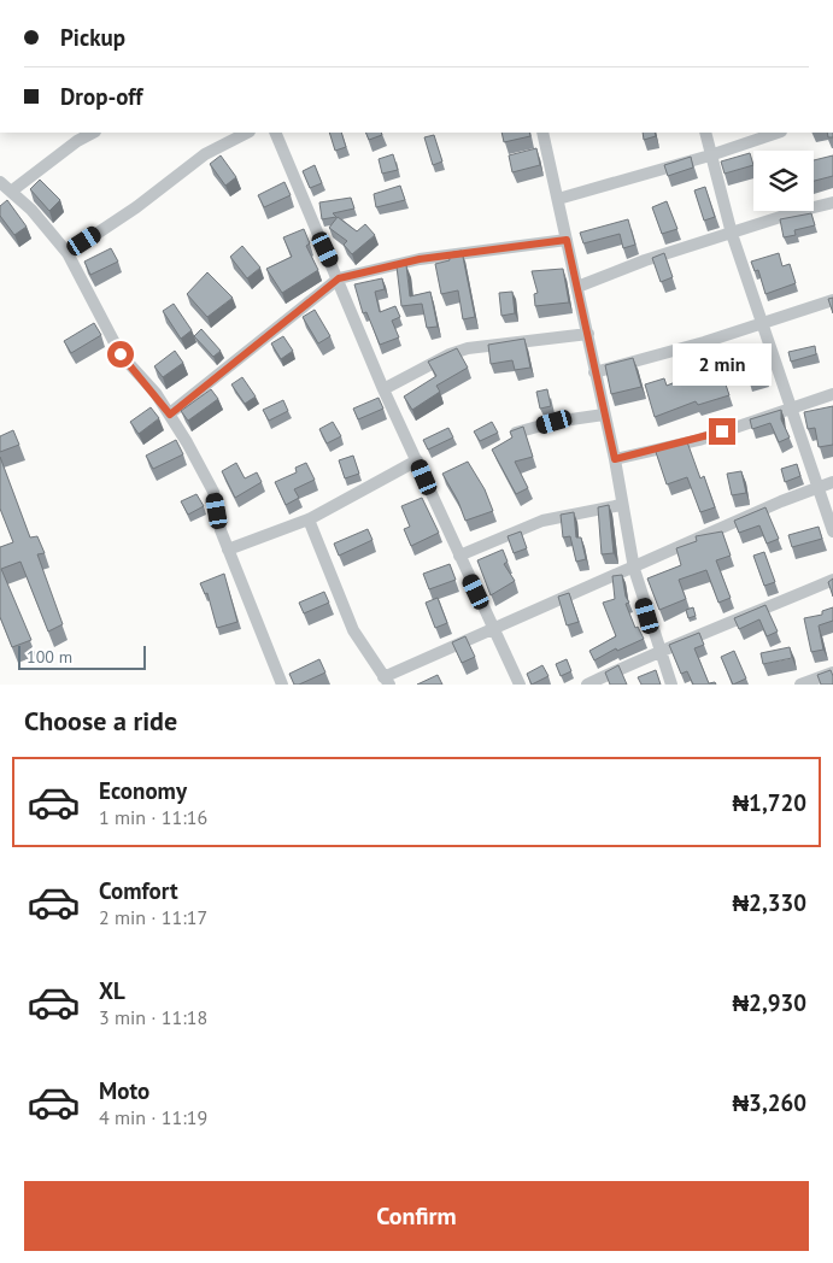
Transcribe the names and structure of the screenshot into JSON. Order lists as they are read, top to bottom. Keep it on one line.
{"scale_bar":"100 m","page":{"banner":["Pickup","Drop-off"],"bubble":"2 min","scale":"100 m","heading":"Choose a ride","list":[{"name":"Economy","note":"1 min · 11:16","value":"₦1,720"},{"name":"Comfort","note":"2 min · 11:17","value":"₦2,330"},{"name":"XL","note":"3 min · 11:18","value":"₦2,930"},{"name":"Moto","note":"4 min · 11:19","value":"₦3,260"}],"buttons":"Confirm"}}
